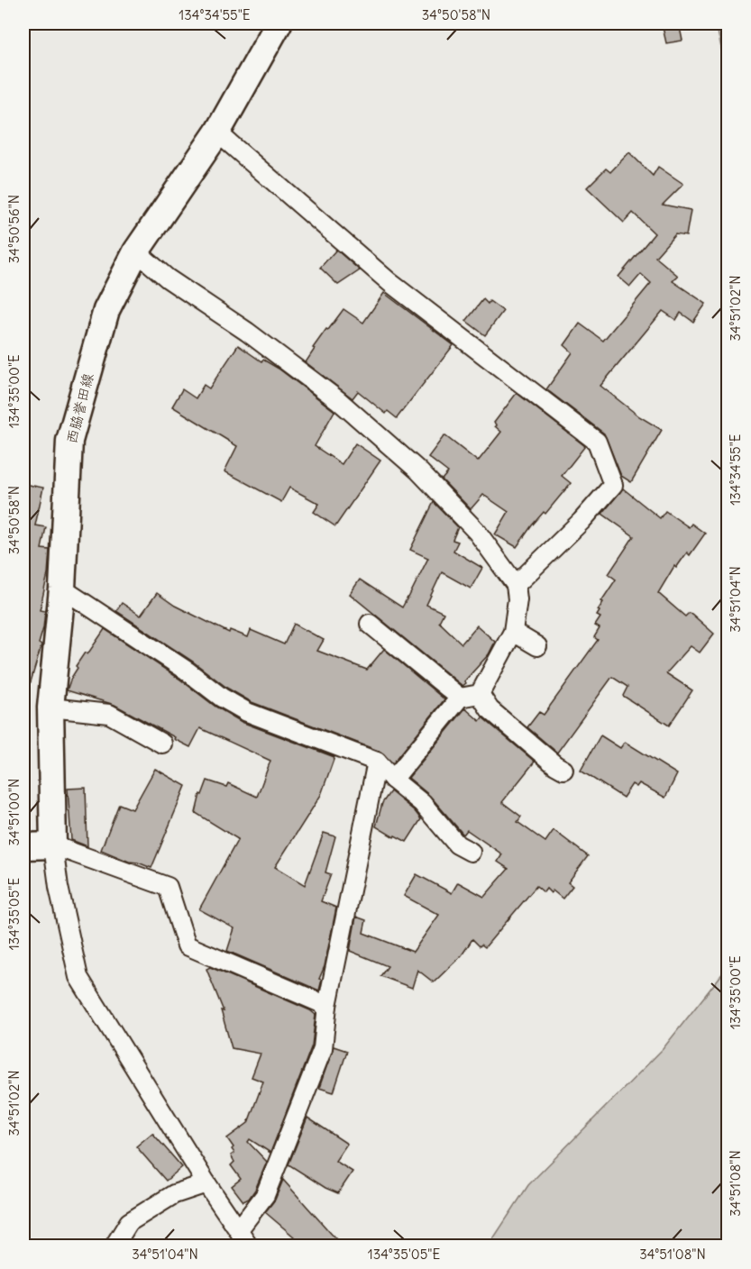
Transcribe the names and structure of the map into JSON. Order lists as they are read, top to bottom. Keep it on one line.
{"streets":{"main road":["西脇誉田線"]},"coordinates":["134°34'55\"E","34°50'58\"N","34°50'56\"N","34°51'02\"N","134°35'00\"E","34°51'04\"N","34°51'00\"N","134°35'05\"E","34°51'08\"N"]}
